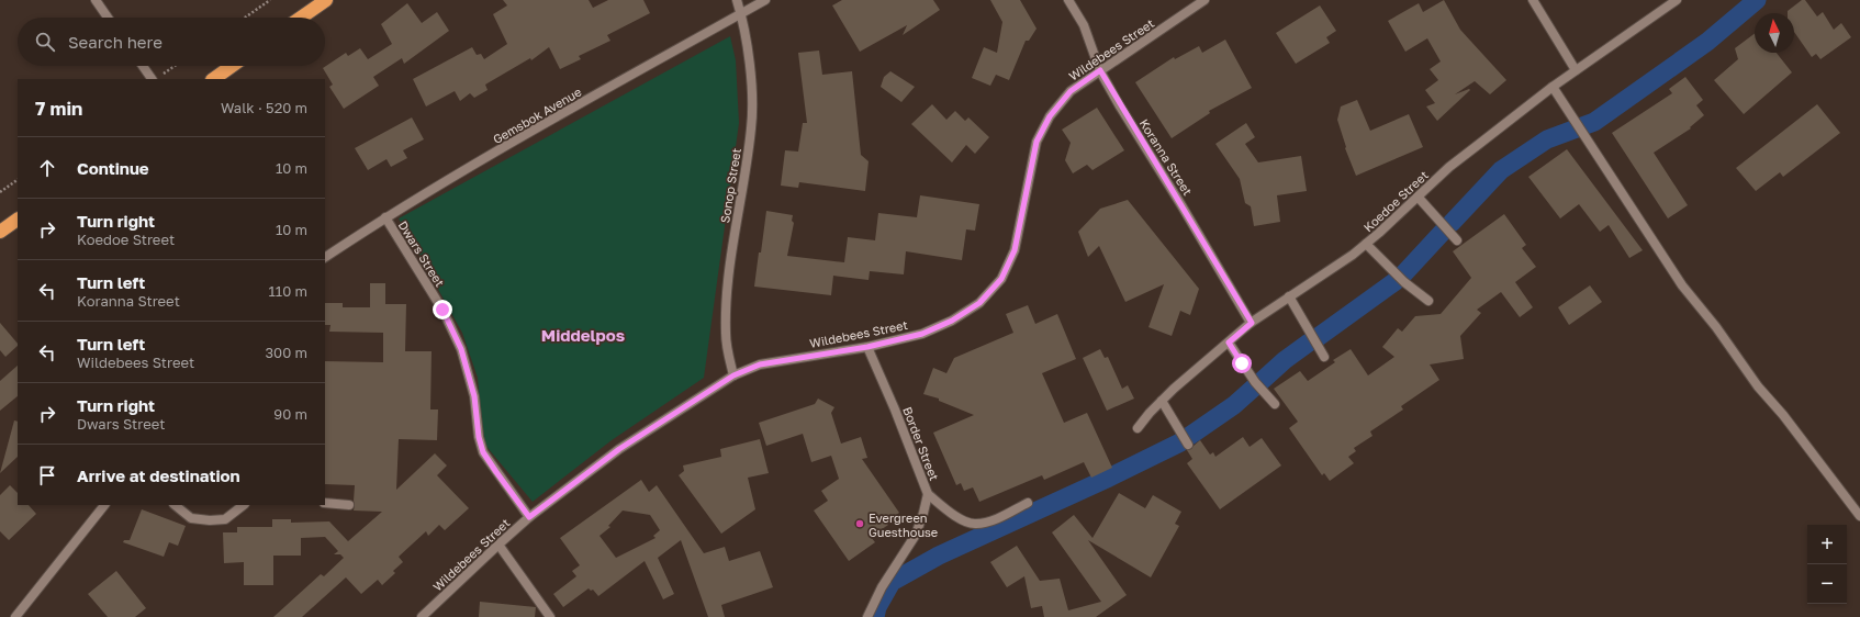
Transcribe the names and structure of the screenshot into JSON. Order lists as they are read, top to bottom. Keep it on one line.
{"streets":{"street":["Wildebees Street","Gemsbok Avenue","Koranna Street","Sonop Street","Koedoe Street","Dwars Street","Border Street"]},"crossings":[["Wildebees Street","Koranna Street"],["Wildebees Street","Sonop Street"],["Wildebees Street","Dwars Street"],["Wildebees Street","Border Street"],["Gemsbok Avenue","Sonop Street"],["Gemsbok Avenue","Dwars Street"],["Koranna Street","Koedoe Street"]],"districts":["Middelpos"],"places":["Evergreen Guesthouse"],"north":"top","page":{"search":"Search here","heading":["7 min","Walk · 520 m"],"list":[["Continue","10 m"],["Turn right","Koedoe Street","10 m"],["Turn left","Koranna Street","110 m"],["Turn left","Wildebees Street","300 m"],["Turn right","Dwars Street","90 m"],"Arrive at destination"],"map_buttons":["+","−"]}}
